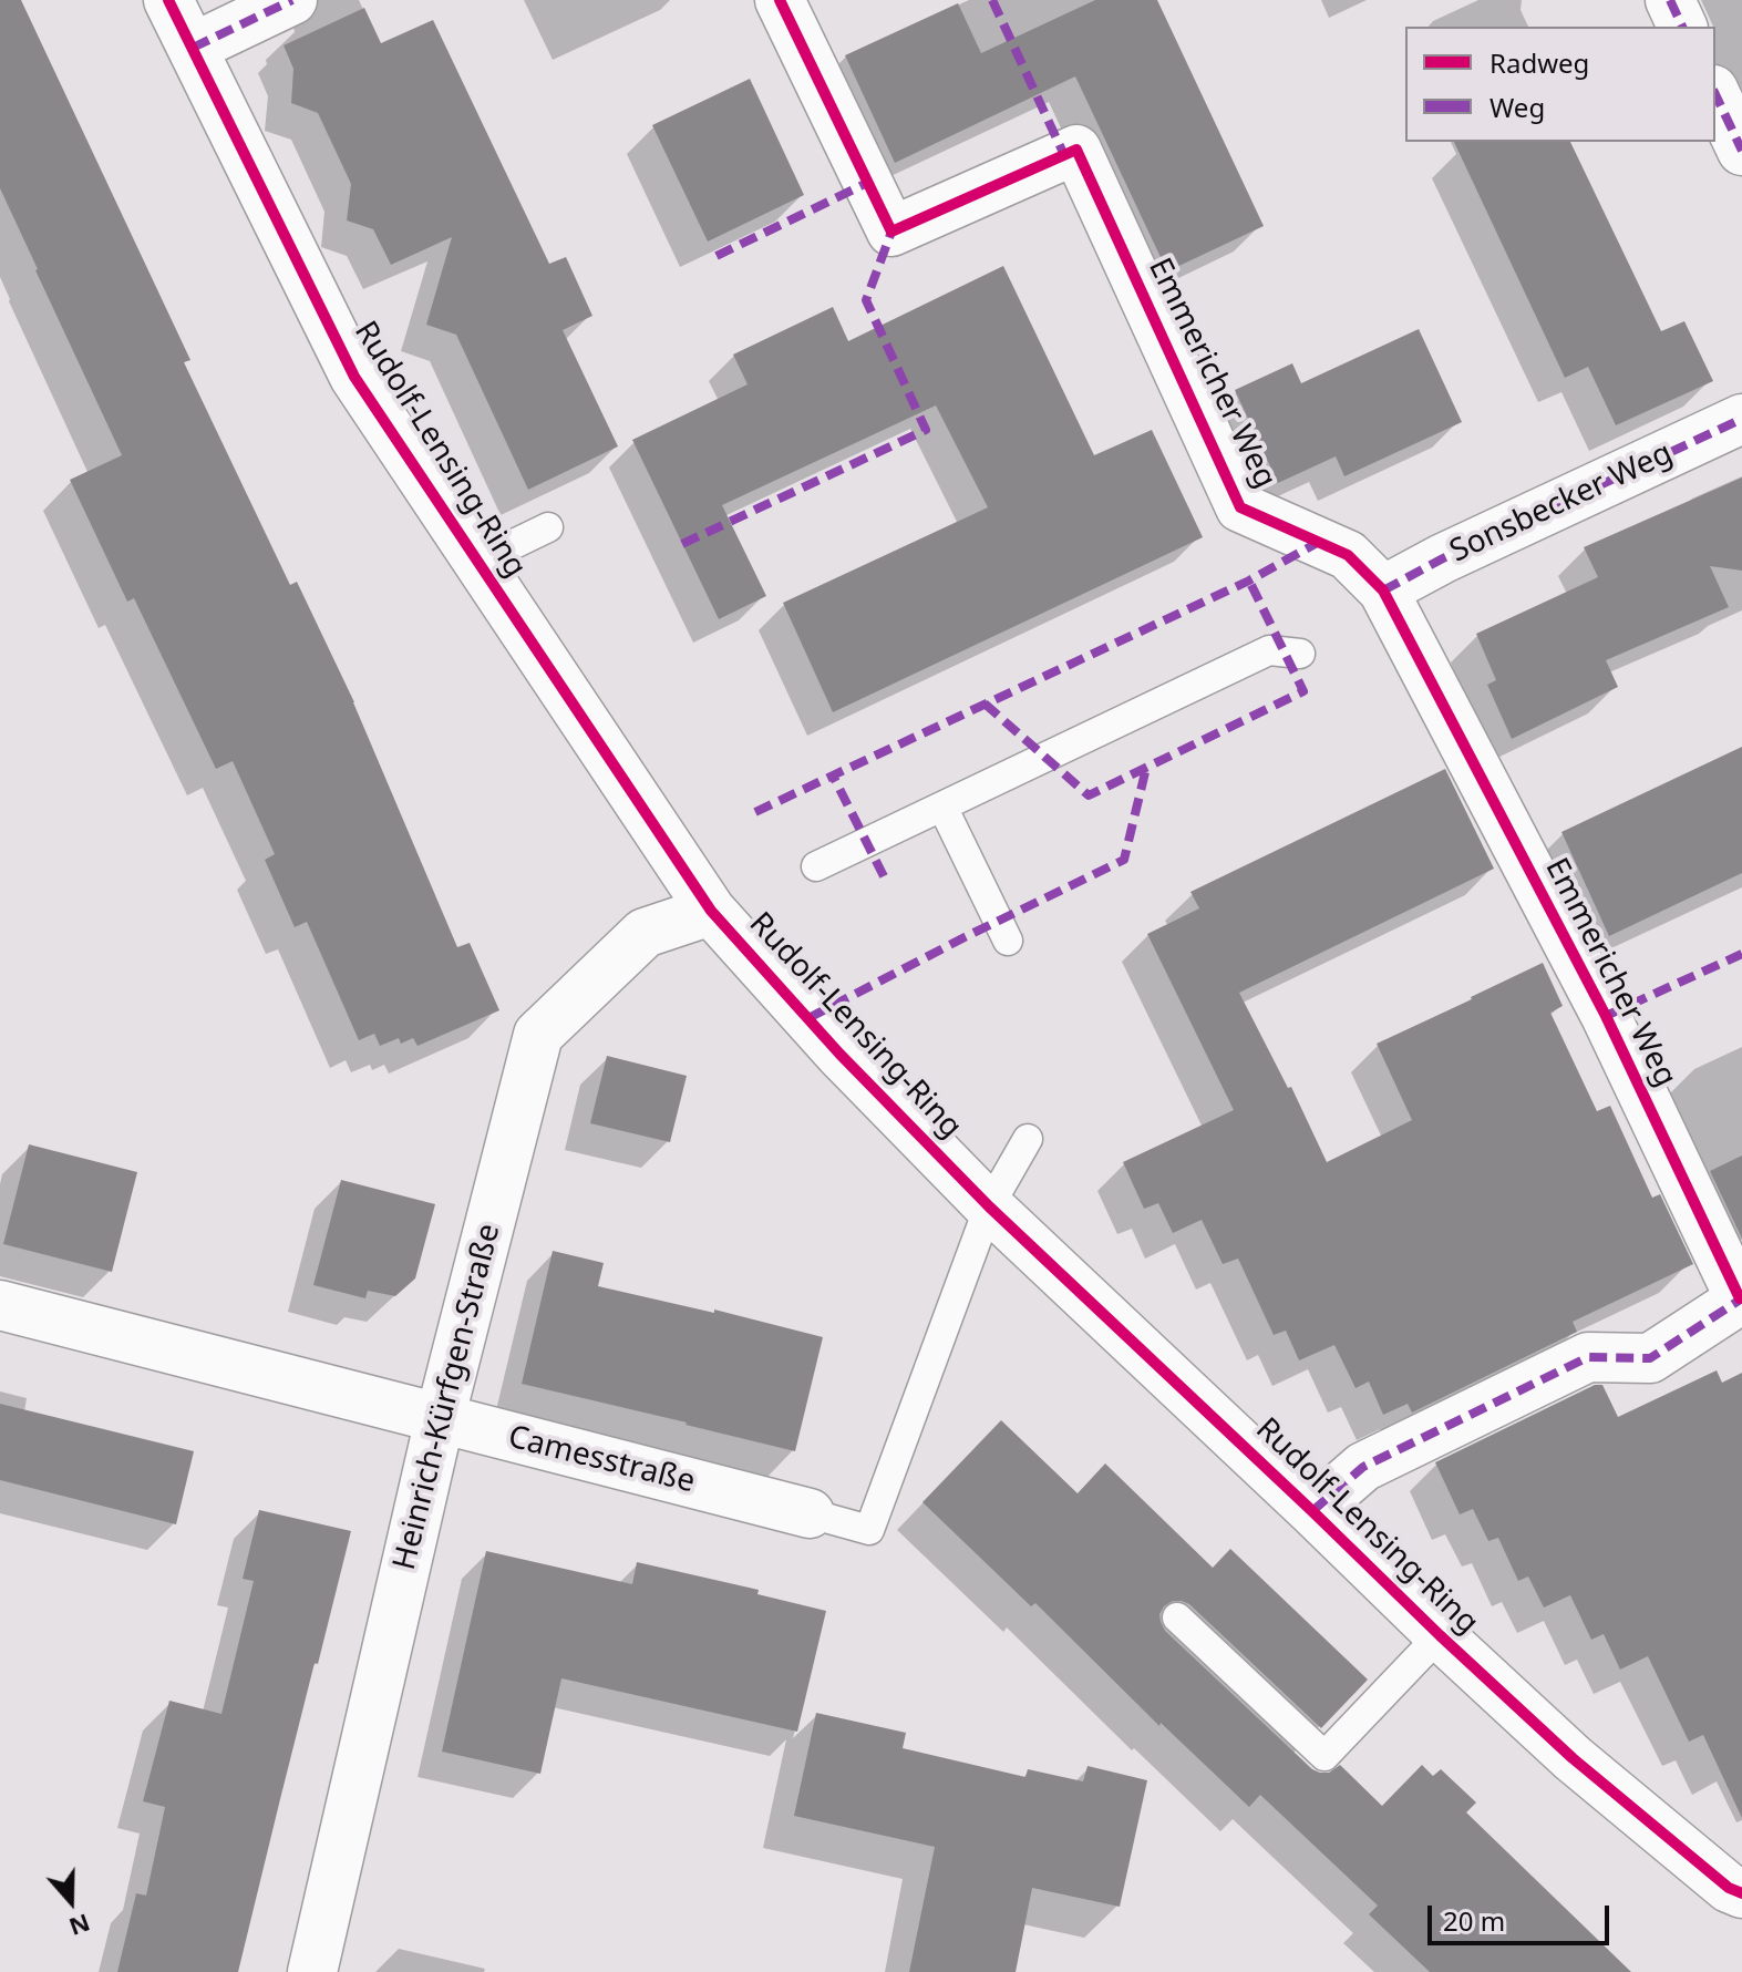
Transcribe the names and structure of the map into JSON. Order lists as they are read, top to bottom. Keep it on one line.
{"streets":{"street":["Emmericher Weg","Rudolf-Lensing-Ring","Sonsbecker Weg","Heinrich-Kürfgen-Straße","Camesstraße"]},"crossings":[["Emmericher Weg","Sonsbecker Weg"],["Rudolf-Lensing-Ring","Heinrich-Kürfgen-Straße"],["Rudolf-Lensing-Ring","Camesstraße"],["Heinrich-Kürfgen-Straße","Camesstraße"]],"legend":["Radweg","Weg"],"scale_bar":"20 m","north":"bottom"}
